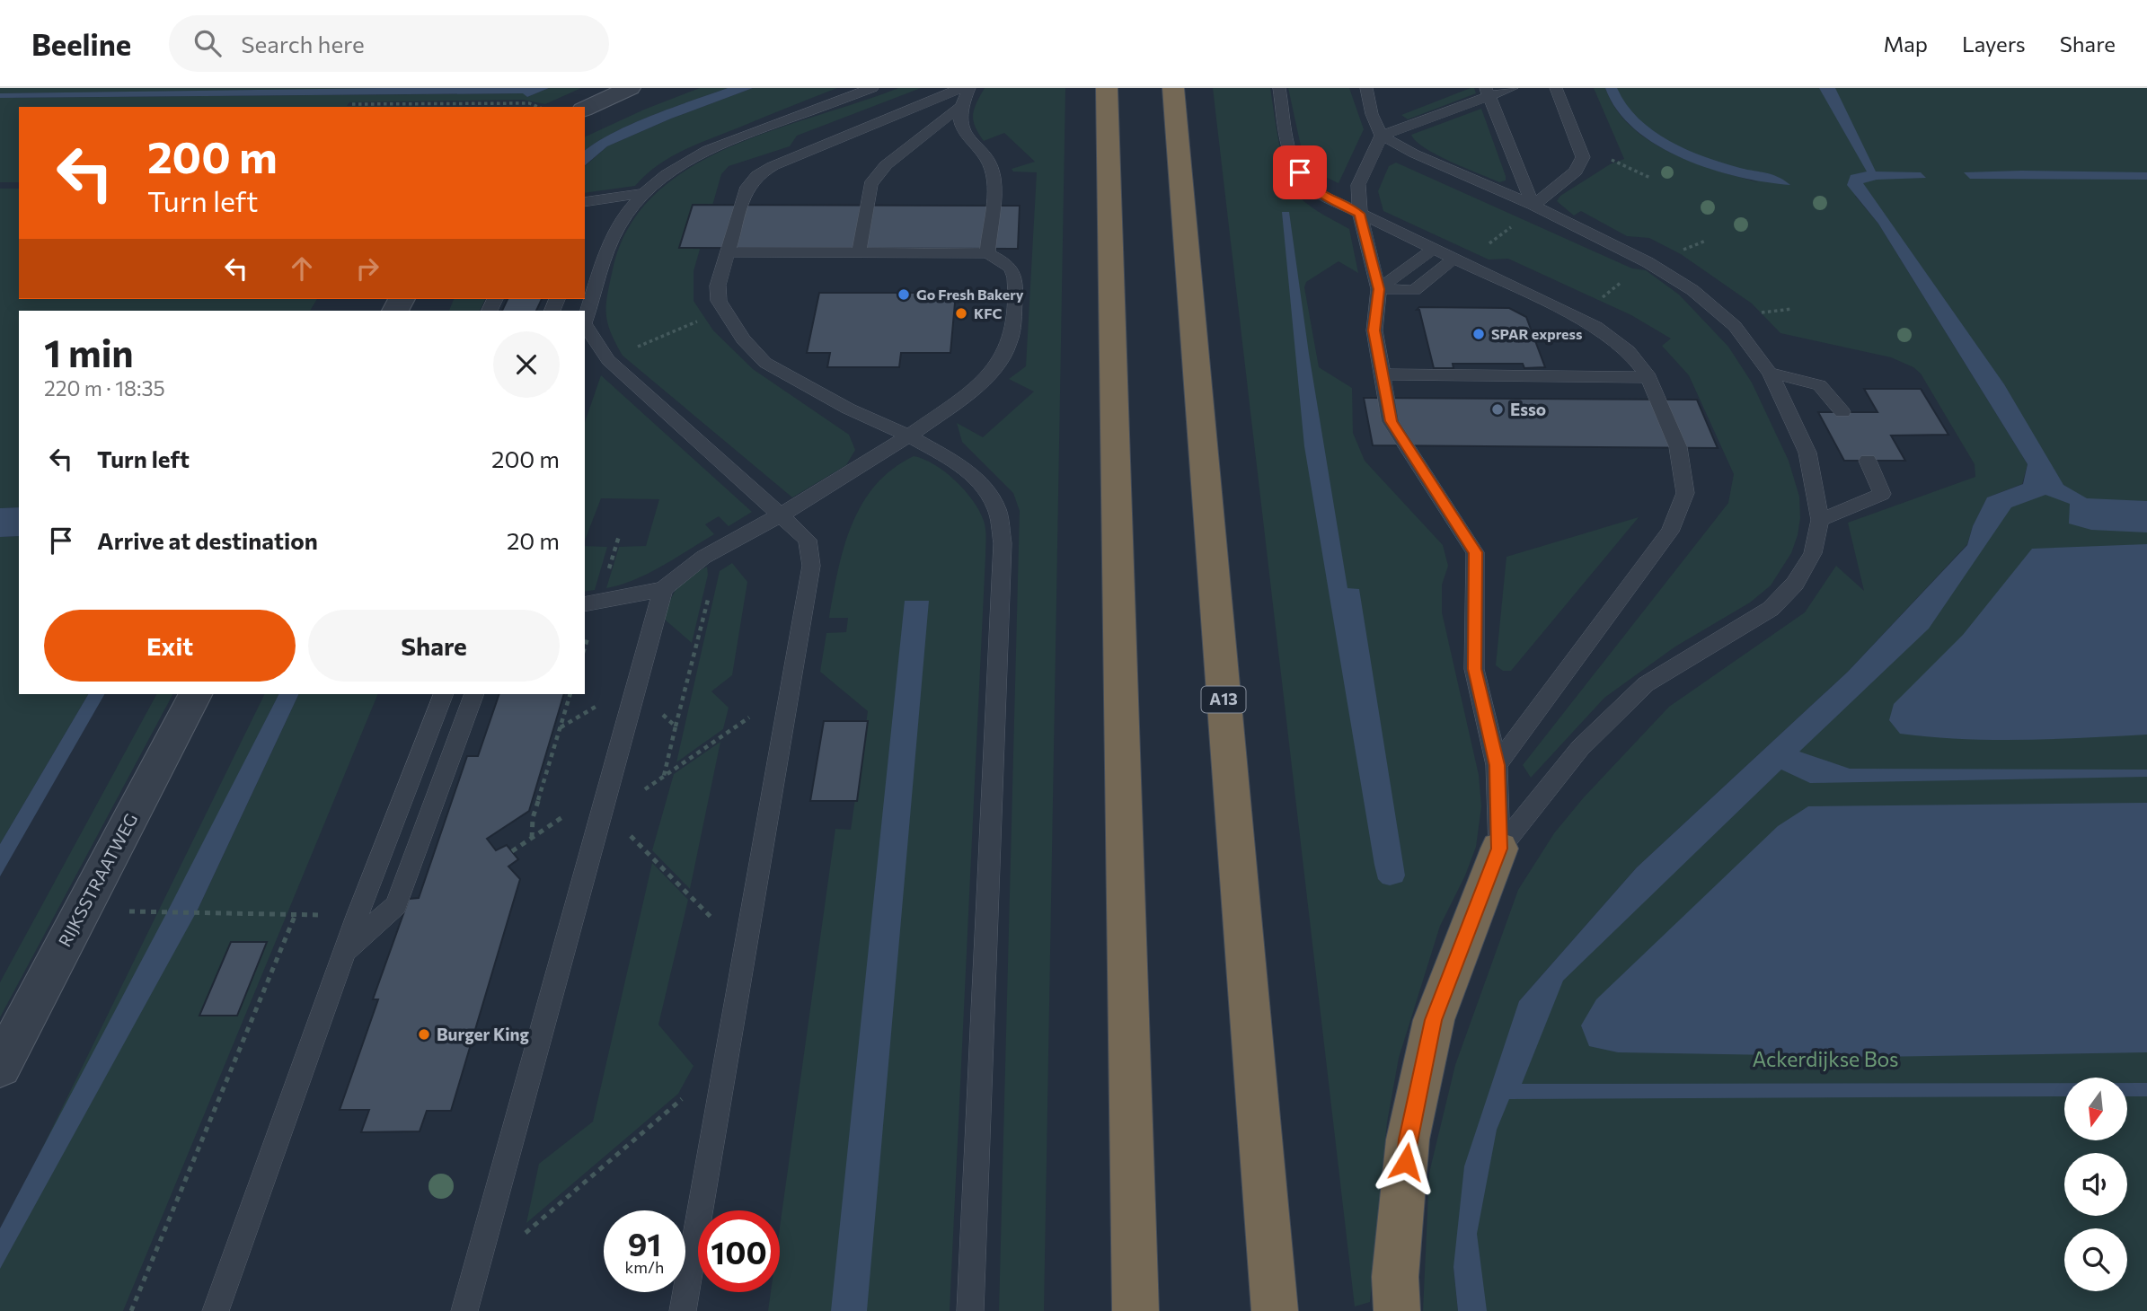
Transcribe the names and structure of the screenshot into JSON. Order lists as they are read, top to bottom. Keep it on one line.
{"streets":{"highway":["A13"],"street":["RIJKSSTRAATWEG"]},"parks":["Ackerdijkse Bos"],"places":["Go Fresh Bakery","KFC","SPAR express","Esso","Burger King"],"north":"bottom","page":{"header":"Beeline","search":"Search here","nav":["Map","Layers","Share"],"turn":["200 m","Turn left"],"heading":["1 min","220 m · 18:35"],"list":[{"name":"Turn left","value":"200 m"},{"name":"Arrive at destination","value":"20 m"}],"buttons":["Exit","Share"],"speed":"91 km/h","limit":"100"}}
